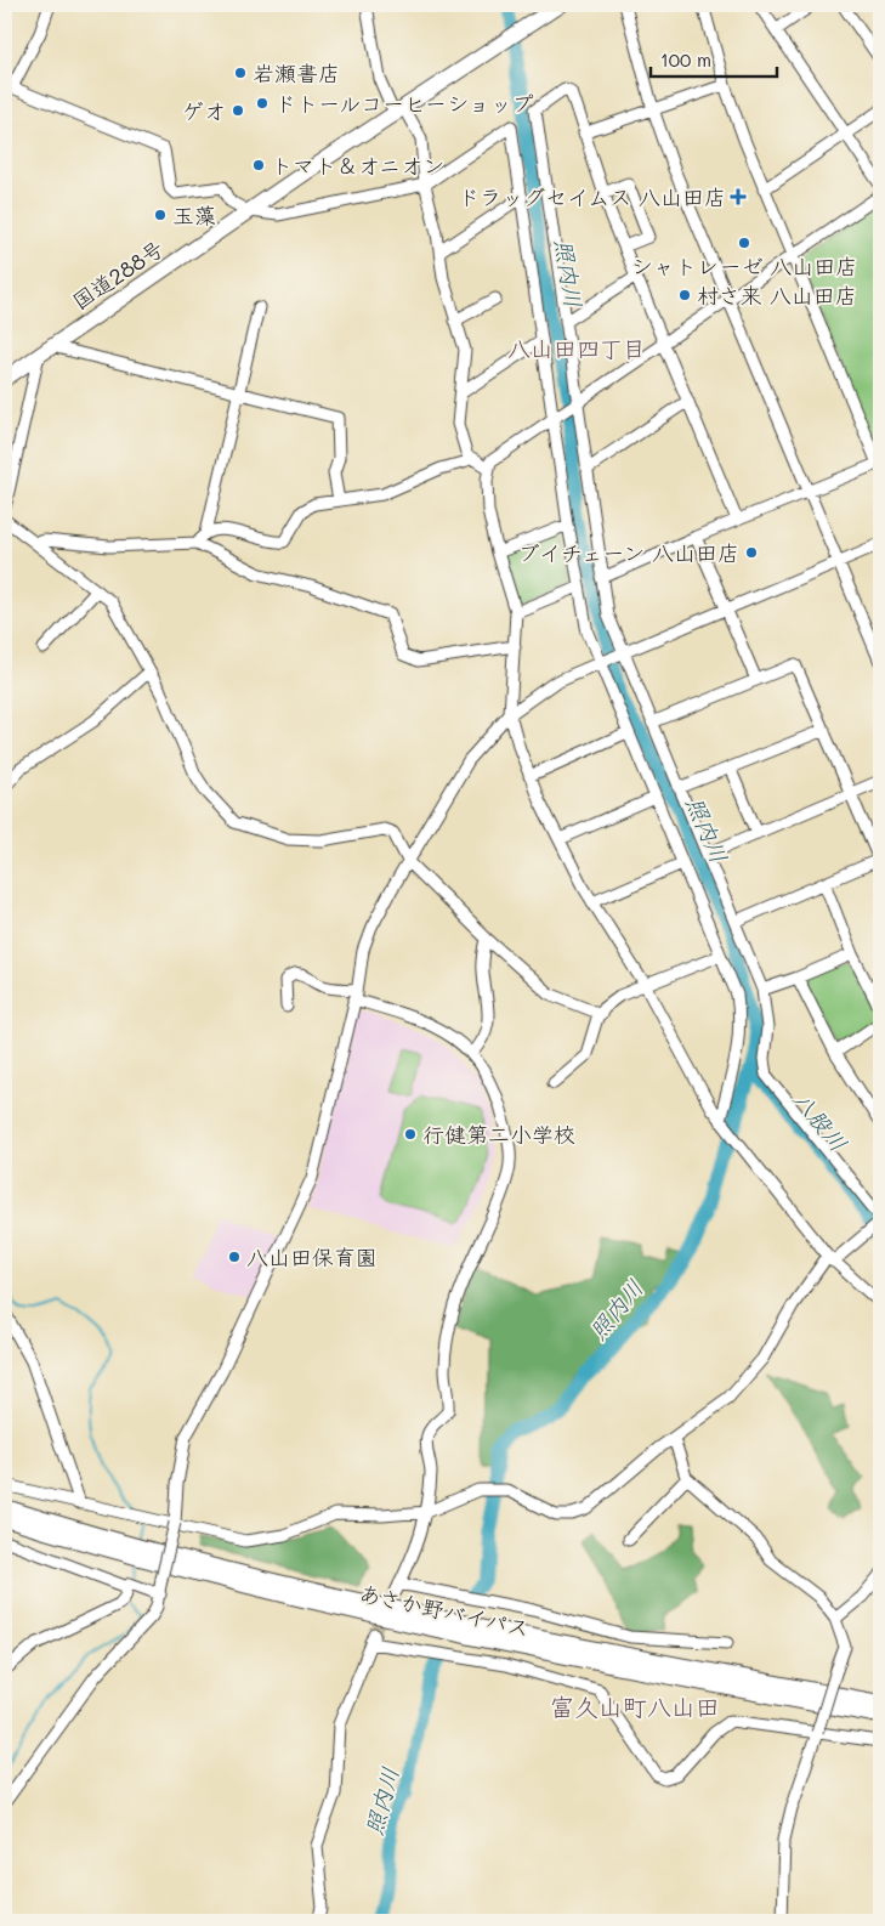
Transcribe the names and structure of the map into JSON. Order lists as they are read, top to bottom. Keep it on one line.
{"streets":{"highway":["国道288号","あさか野バイパス"]},"districts":["八山田四丁目","富久山町八山田"],"water":["照内川","八股川"],"places":{"other":["岩瀬書店","ドトールコーヒーショップ","ゲオ","トマト＆オニオン","玉藻","シャトレーゼ 八山田店","村さ来 八山田店","ブイチェーン 八山田店","行健第二小学校","八山田保育園"],"health":["ドラッグセイムス 八山田店"]},"scale_bar":"100 m"}
